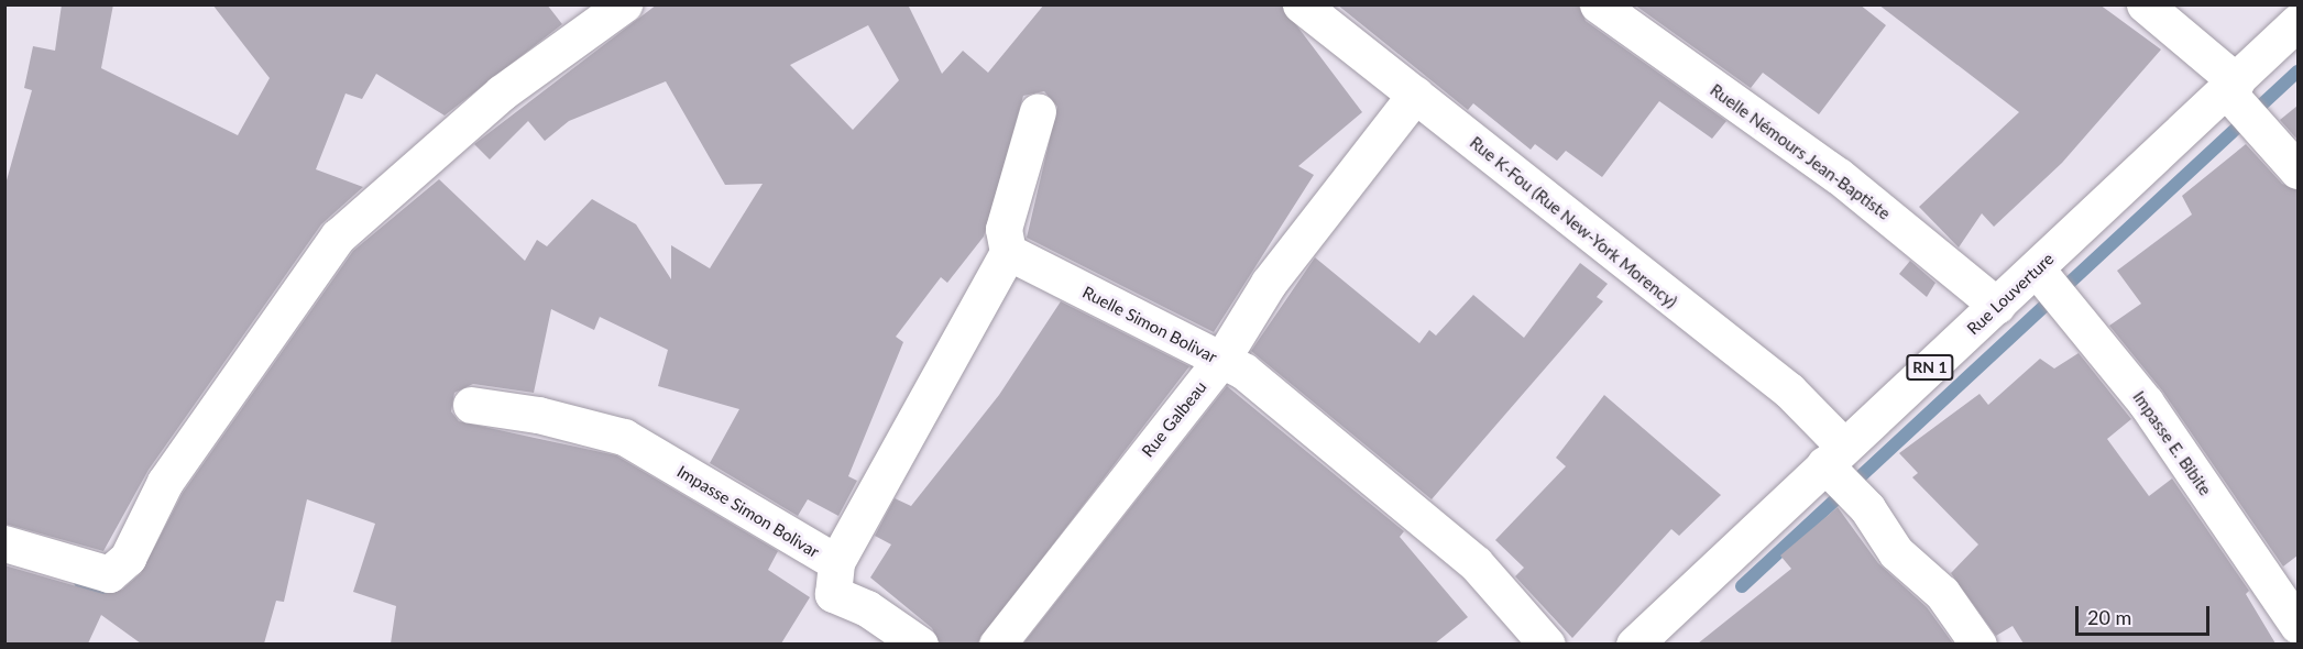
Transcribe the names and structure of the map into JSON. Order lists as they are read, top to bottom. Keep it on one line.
{"streets":{"street":["Ruelle Némours Jean-Baptiste","Rue K-Fou (Rue New-York Morency)","Rue Louverture","Ruelle Simon Bolivar","RN 1","Rue Galbeau","Impasse E. Bibite","Impasse Simon Bolivar"]},"crossings":[["Ruelle Némours Jean-Baptiste","Rue Louverture"],["Rue K-Fou (Rue New-York Morency)","Rue Louverture"],["Rue K-Fou (Rue New-York Morency)","Rue Galbeau"],["Rue Louverture","Impasse E. Bibite"],["Ruelle Simon Bolivar","Rue Galbeau"]],"scale_bar":"20 m"}
